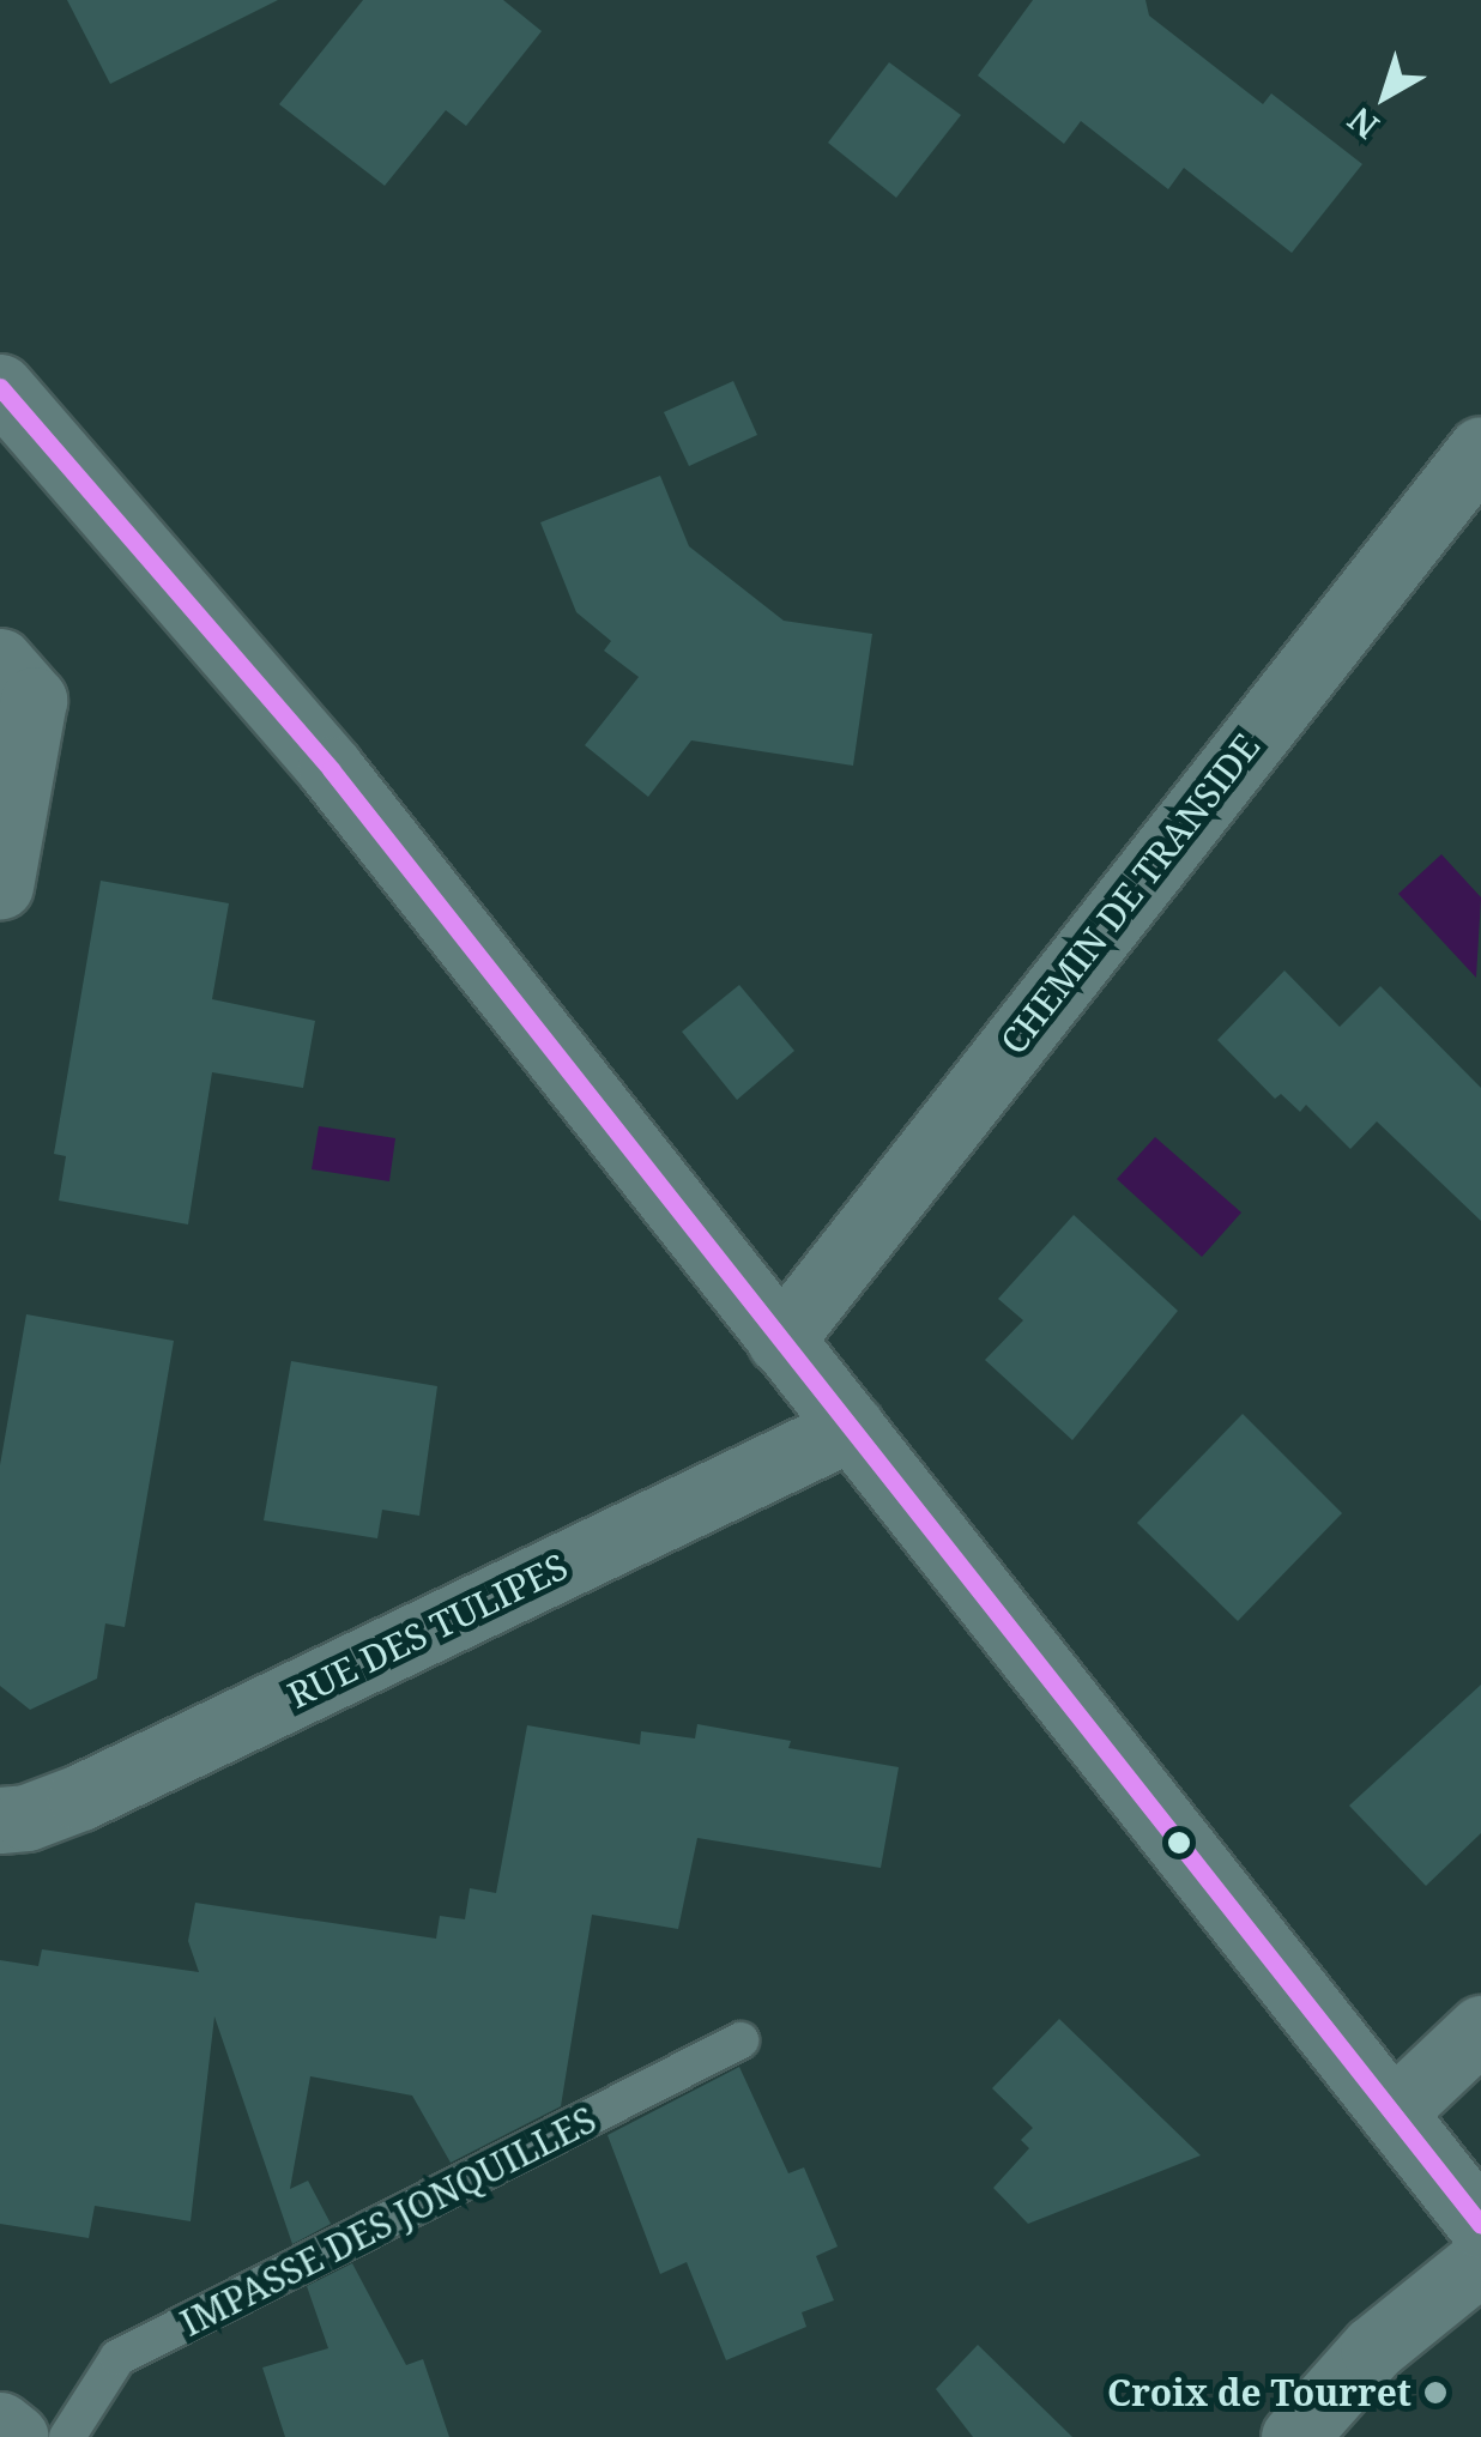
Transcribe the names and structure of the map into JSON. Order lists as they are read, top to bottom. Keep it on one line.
{"streets":{"street":["CHEMIN DE TRANSIDE","RUE DES TULIPES"],"lane":["IMPASSE DES JONQUILLES"]},"places":["Croix de Tourret"],"north":"bottom left"}
